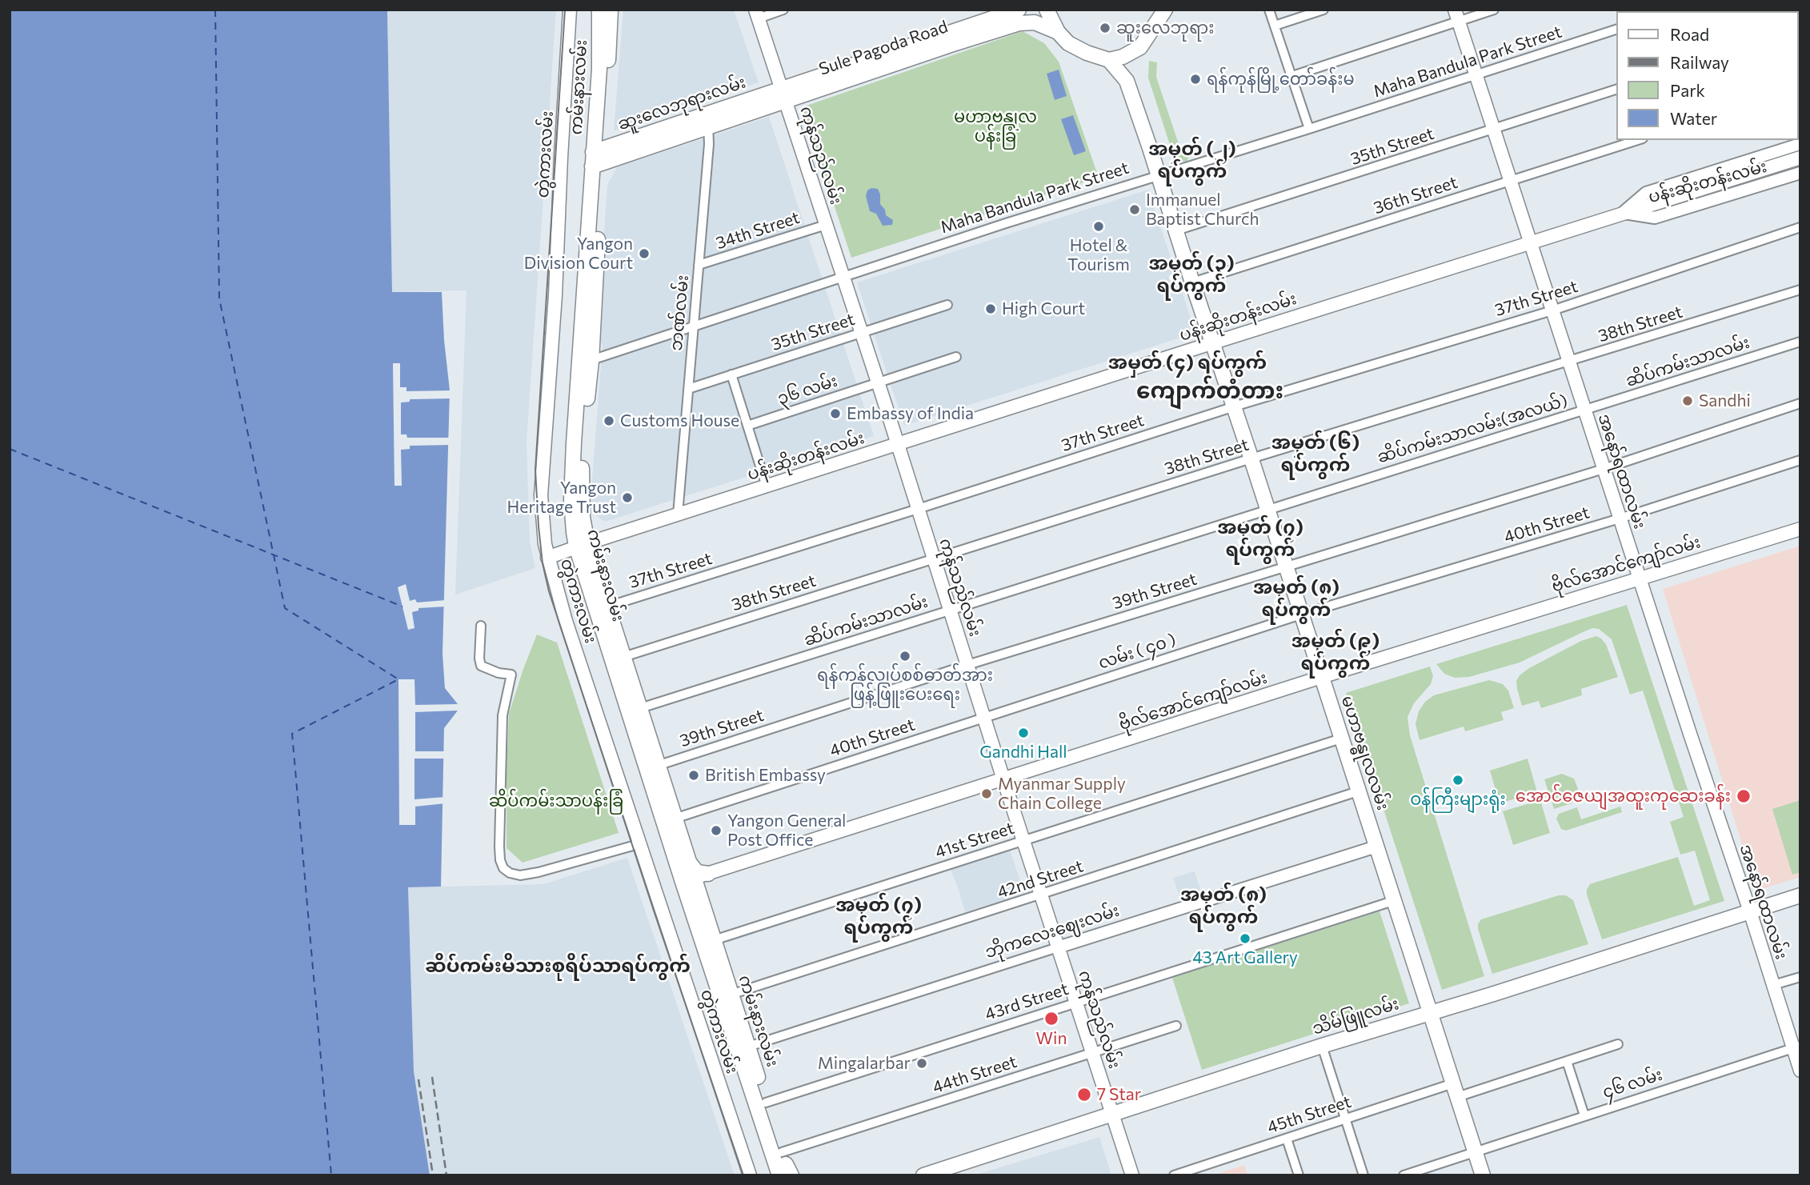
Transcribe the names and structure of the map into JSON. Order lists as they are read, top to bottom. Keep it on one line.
{"streets":{"main road":["Sule Pagoda Road","ကမ်းနားလမ်း","ဆူးလေဘုရားလမ်း","တွဲကားလမ်း","ကုန်သည်လမ်း","ပန်းဆိုးတန်းလမ်း","အနော်ရထာလမ်း","ဗိုလ်အောင်ကျော်လမ်း","မဟာဗန္ဓုလလမ်း","သိမ်ဖြူလမ်း"],"street":["Maha Bandula Park Street","35th Street","36th Street","34th Street","37th Street","ဘဏ်လမ်း","38th Street","ဆိပ်ကမ်းသာလမ်း","၃၆ လမ်း","ဆိပ်ကမ်းသာလမ်း(အလယ်)","40th Street","39th Street","လမ်း ( ၄၀ )","41st Street","42nd Street","ဘိုကလေးဈေးလမ်း","43rd Street","44th Street","၄၆ လမ်း","45th Street"]},"crossings":[["Sule Pagoda Road","ဆူးလေဘုရားလမ်း"],["Sule Pagoda Road","ကုန်သည်လမ်း"],["Maha Bandula Park Street","ကမ်းနားလမ်း"],["Maha Bandula Park Street","ကုန်သည်လမ်း"],["Maha Bandula Park Street","ဘဏ်လမ်း"],["Maha Bandula Park Street","အနော်ရထာလမ်း"],["Maha Bandula Park Street","မဟာဗန္ဓုလလမ်း"],["ကမ်းနားလမ်း","ဆူးလေဘုရားလမ်း"],["ကမ်းနားလမ်း","ပန်းဆိုးတန်းလမ်း"],["ကမ်းနားလမ်း","37th Street"],["ကမ်းနားလမ်း","38th Street"],["ကမ်းနားလမ်း","ဆိပ်ကမ်းသာလမ်း"],["ကမ်းနားလမ်း","40th Street"],["ကမ်းနားလမ်း","ဗိုလ်အောင်ကျော်လမ်း"],["ကမ်းနားလမ်း","39th Street"],["ကမ်းနားလမ်း","41st Street"],["ကမ်းနားလမ်း","42nd Street"],["ကမ်းနားလမ်း","ဘိုကလေးဈေးလမ်း"],["ကမ်းနားလမ်း","43rd Street"],["ကမ်းနားလမ်း","44th Street"],["ဆူးလေဘုရားလမ်း","ကုန်သည်လမ်း"],["ဆူးလေဘုရားလမ်း","ဘဏ်လမ်း"],["35th Street","ကုန်သည်လမ်း"],["35th Street","ဘဏ်လမ်း"],["35th Street","အနော်ရထာလမ်း"],["35th Street","မဟာဗန္ဓုလလမ်း"],["တွဲကားလမ်း","ပန်းဆိုးတန်းလမ်း"],["ကုန်သည်လမ်း","ပန်းဆိုးတန်းလမ်း"],["ကုန်သည်လမ်း","34th Street"],["ကုန်သည်လမ်း","37th Street"],["ကုန်သည်လမ်း","38th Street"],["ကုန်သည်လမ်း","ဆိပ်ကမ်းသာလမ်း"],["ကုန်သည်လမ်း","၃၆ လမ်း"],["ကုန်သည်လမ်း","40th Street"],["ကုန်သည်လမ်း","ဗိုလ်အောင်ကျော်လမ်း"],["ကုန်သည်လမ်း","39th Street"],["ကုန်သည်လမ်း","လမ်း ( ၄၀ )"],["ကုန်သည်လမ်း","41st Street"],["ကုန်သည်လမ်း","42nd Street"],["ကုန်သည်လမ်း","ဘိုကလေးဈေးလမ်း"],["ကုန်သည်လမ်း","43rd Street"],["ကုန်သည်လမ်း","သိမ်ဖြူလမ်း"],["ကုန်သည်လမ်း","44th Street"],["ပန်းဆိုးတန်းလမ်း","ဘဏ်လမ်း"],["ပန်းဆိုးတန်းလမ်း","အနော်ရထာလမ်း"],["ပန်းဆိုးတန်းလမ်း","မဟာဗန္ဓုလလမ်း"],["36th Street","အနော်ရထာလမ်း"],["36th Street","မဟာဗန္ဓုလလမ်း"],["34th Street","ဘဏ်လမ်း"],["37th Street","အနော်ရထာလမ်း"],["37th Street","မဟာဗန္ဓုလလမ်း"],["38th Street","အနော်ရထာလမ်း"],["38th Street","မဟာဗန္ဓုလလမ်း"],["ဆိပ်ကမ်းသာလမ်း","ဆိပ်ကမ်းသာလမ်း(အလယ်)"],["ဆိပ်ကမ်းသာလမ်း","အနော်ရထာလမ်း"],["ဆိပ်ကမ်းသာလမ်း","မဟာဗန္ဓုလလမ်း"],["ဆိပ်ကမ်းသာလမ်း(အလယ်)","အနော်ရထာလမ်း"],["ဆိပ်ကမ်းသာလမ်း(အလယ်)","မဟာဗန္ဓုလလမ်း"],["အနော်ရထာလမ်း","40th Street"],["အနော်ရထာလမ်း","ဗိုလ်အောင်ကျော်လမ်း"],["အနော်ရထာလမ်း","39th Street"],["အနော်ရထာလမ်း","သိမ်ဖြူလမ်း"],["အနော်ရထာလမ်း","၄၆ လမ်း"],["40th Street","လမ်း ( ၄၀ )"],["40th Street","မဟာဗန္ဓုလလမ်း"],["ဗိုလ်အောင်ကျော်လမ်း","မဟာဗန္ဓုလလမ်း"],["39th Street","မဟာဗန္ဓုလလမ်း"],["လမ်း ( ၄၀ )","မဟာဗန္ဓုလလမ်း"],["မဟာဗန္ဓုလလမ်း","41st Street"],["မဟာဗန္ဓုလလမ်း","42nd Street"],["မဟာဗန္ဓုလလမ်း","ဘိုကလေးဈေးလမ်း"],["မဟာဗန္ဓုလလမ်း","43rd Street"],["မဟာဗန္ဓုလလမ်း","သိမ်ဖြူလမ်း"],["မဟာဗန္ဓုလလမ်း","၄၆ လမ်း"],["မဟာဗန္ဓုလလမ်း","45th Street"]],"districts":["အမှတ် (၂) ရပ်ကွက်","အမှတ် (၃) ရပ်ကွက်","အမှတ် (၄) ရပ်ကွက်","ကျောက်တံတား","အမှတ် (၆) ရပ်ကွက်","အမှတ် (၇) ရပ်ကွက်","အမှတ် (၈) ရပ်ကွက်","အမှတ် (၉) ရပ်ကွက်","အမှတ် (၈) ရပ်ကွက်","အမှတ် (၇) ရပ်ကွက်","ဆိပ်ကမ်းမိသားစုရိပ်သာရပ်ကွက်"],"parks":["မဟာဗန္ဓုလ ပန်းခြံ","ဆိပ်ကမ်းသာပန်းခြံ"],"places":["ဆူးလေဘုရား","ရန်ကုန်မြို့တော်ခန်းမ","Immanuel Baptist Church","Hotel & Tourism","Yangon Division Court","High Court","Sandhi","Embassy of India","Customs House","Yangon Heritage Trust","ရန်ကုန်လျှပ်စစ်ဓာတ်အား ဖြန့်ဖြူးပေးရေး","Gandhi Hall","British Embassy","ဝန်ကြီးများရုံး","Myanmar Supply Chain College","အောင်ဇေယျအထူးကုဆေးခန်း","Yangon General Post Office","43 Art Gallery","Win","Mingalarbar","7 Star"],"legend":["Road","Railway","Park","Water"]}
